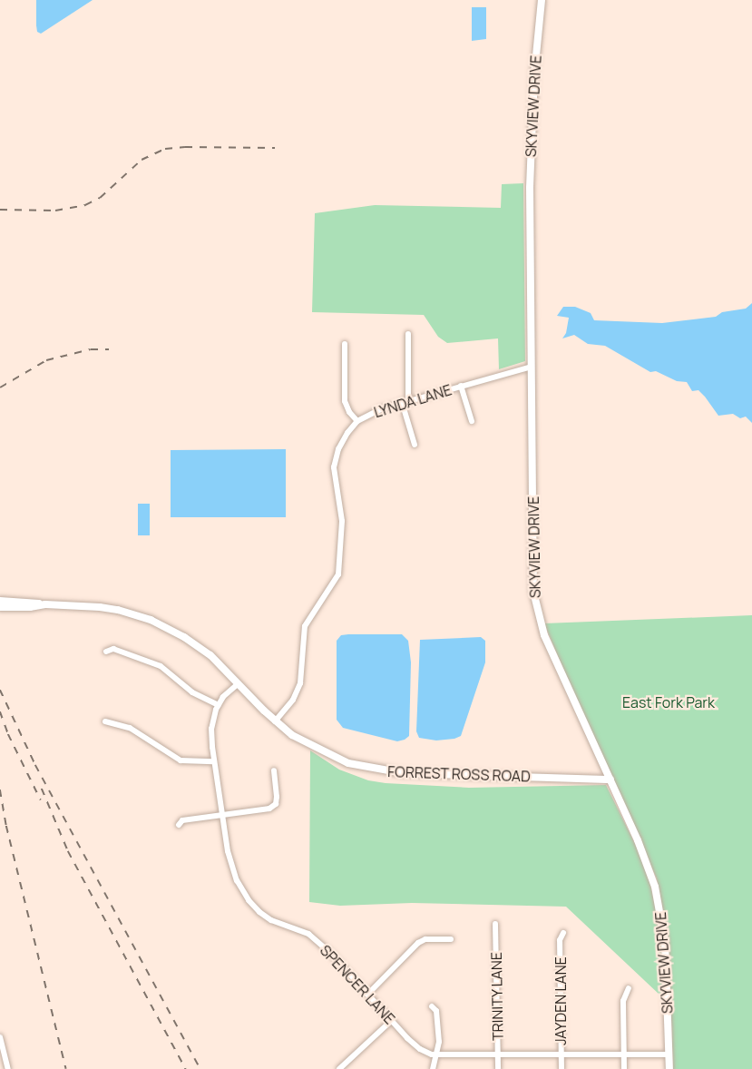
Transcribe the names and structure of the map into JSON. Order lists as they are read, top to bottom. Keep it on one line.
{"streets":{"street":["SKYVIEW DRIVE","LYNDA LANE","FORREST ROSS ROAD","SPENCER LANE","TRINITY LANE","JAYDEN LANE"]},"crossings":[["SKYVIEW DRIVE","LYNDA LANE"],["SKYVIEW DRIVE","FORREST ROSS ROAD"],["LYNDA LANE","FORREST ROSS ROAD"]],"parks":["East Fork Park"]}
